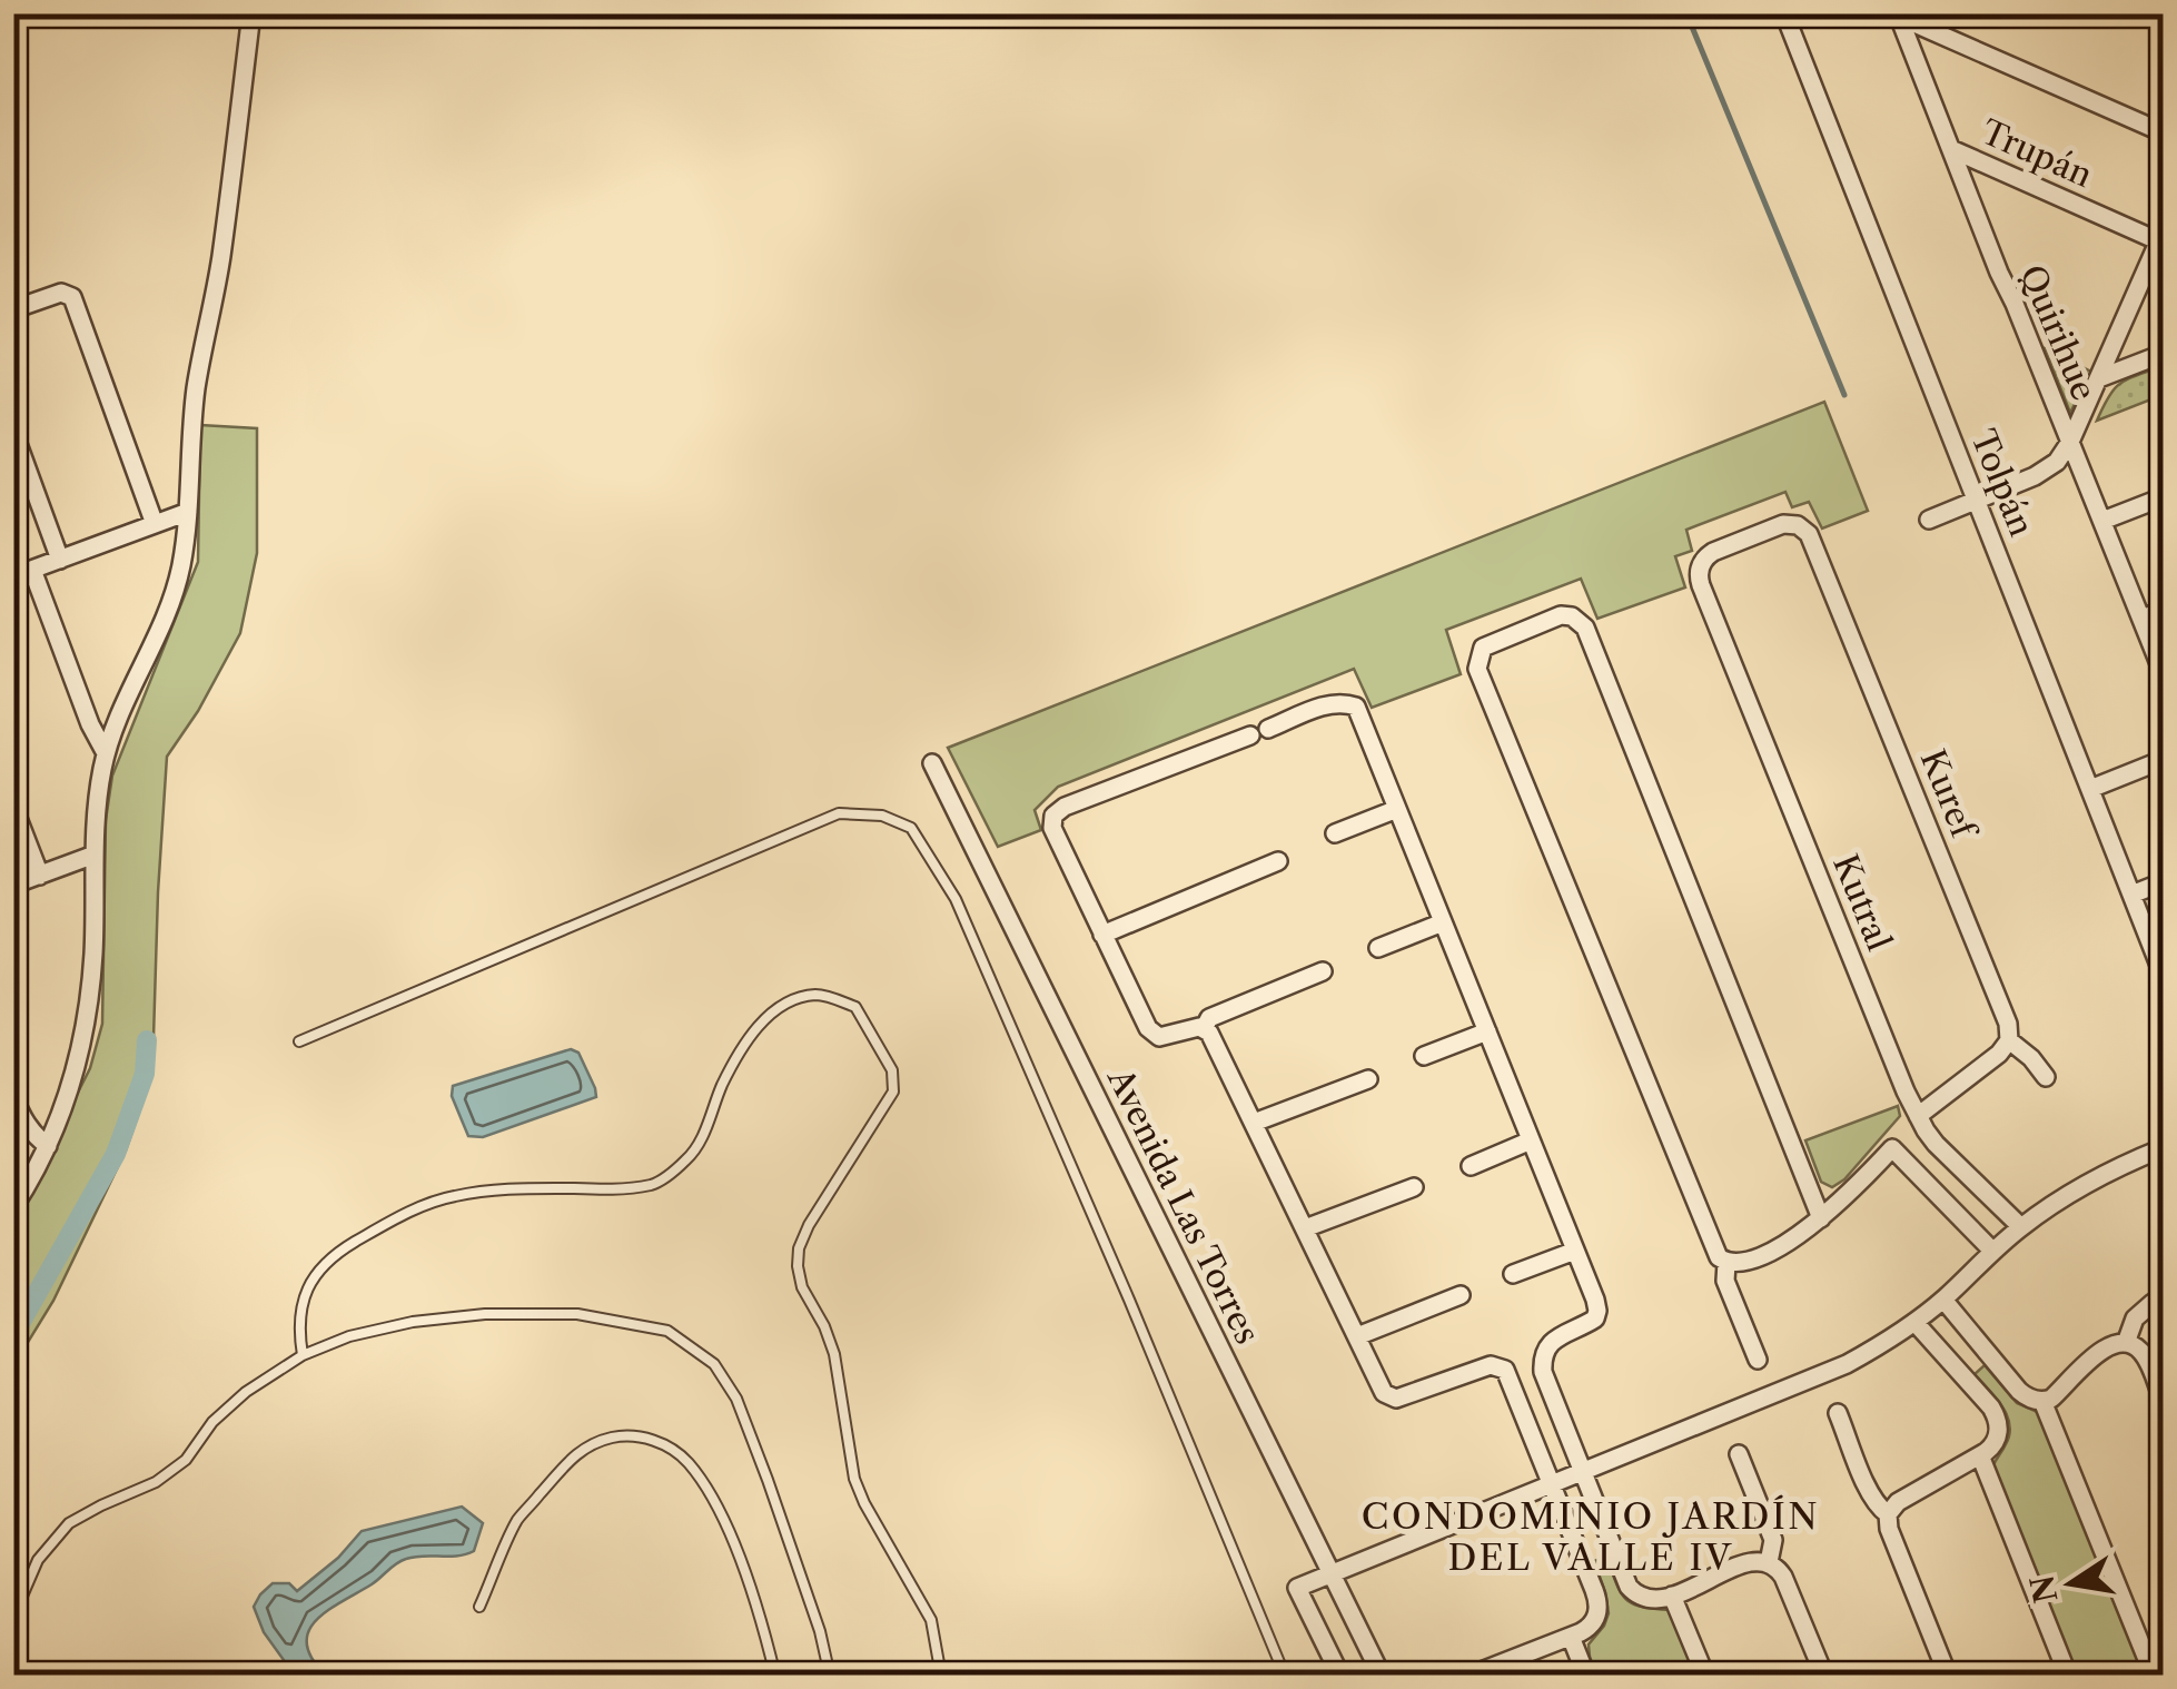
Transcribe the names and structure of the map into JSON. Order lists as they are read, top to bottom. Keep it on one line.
{"streets":{"street":["Trupán","Quirihue","Tolpán","Kuref","Kutral","Avenida Las Torres"]},"crossings":[["Trupán","Quirihue"],["Kuref","Kutral"]],"districts":["CONDOMINIO JARDÍN DEL VALLE IV"],"north":"left"}
